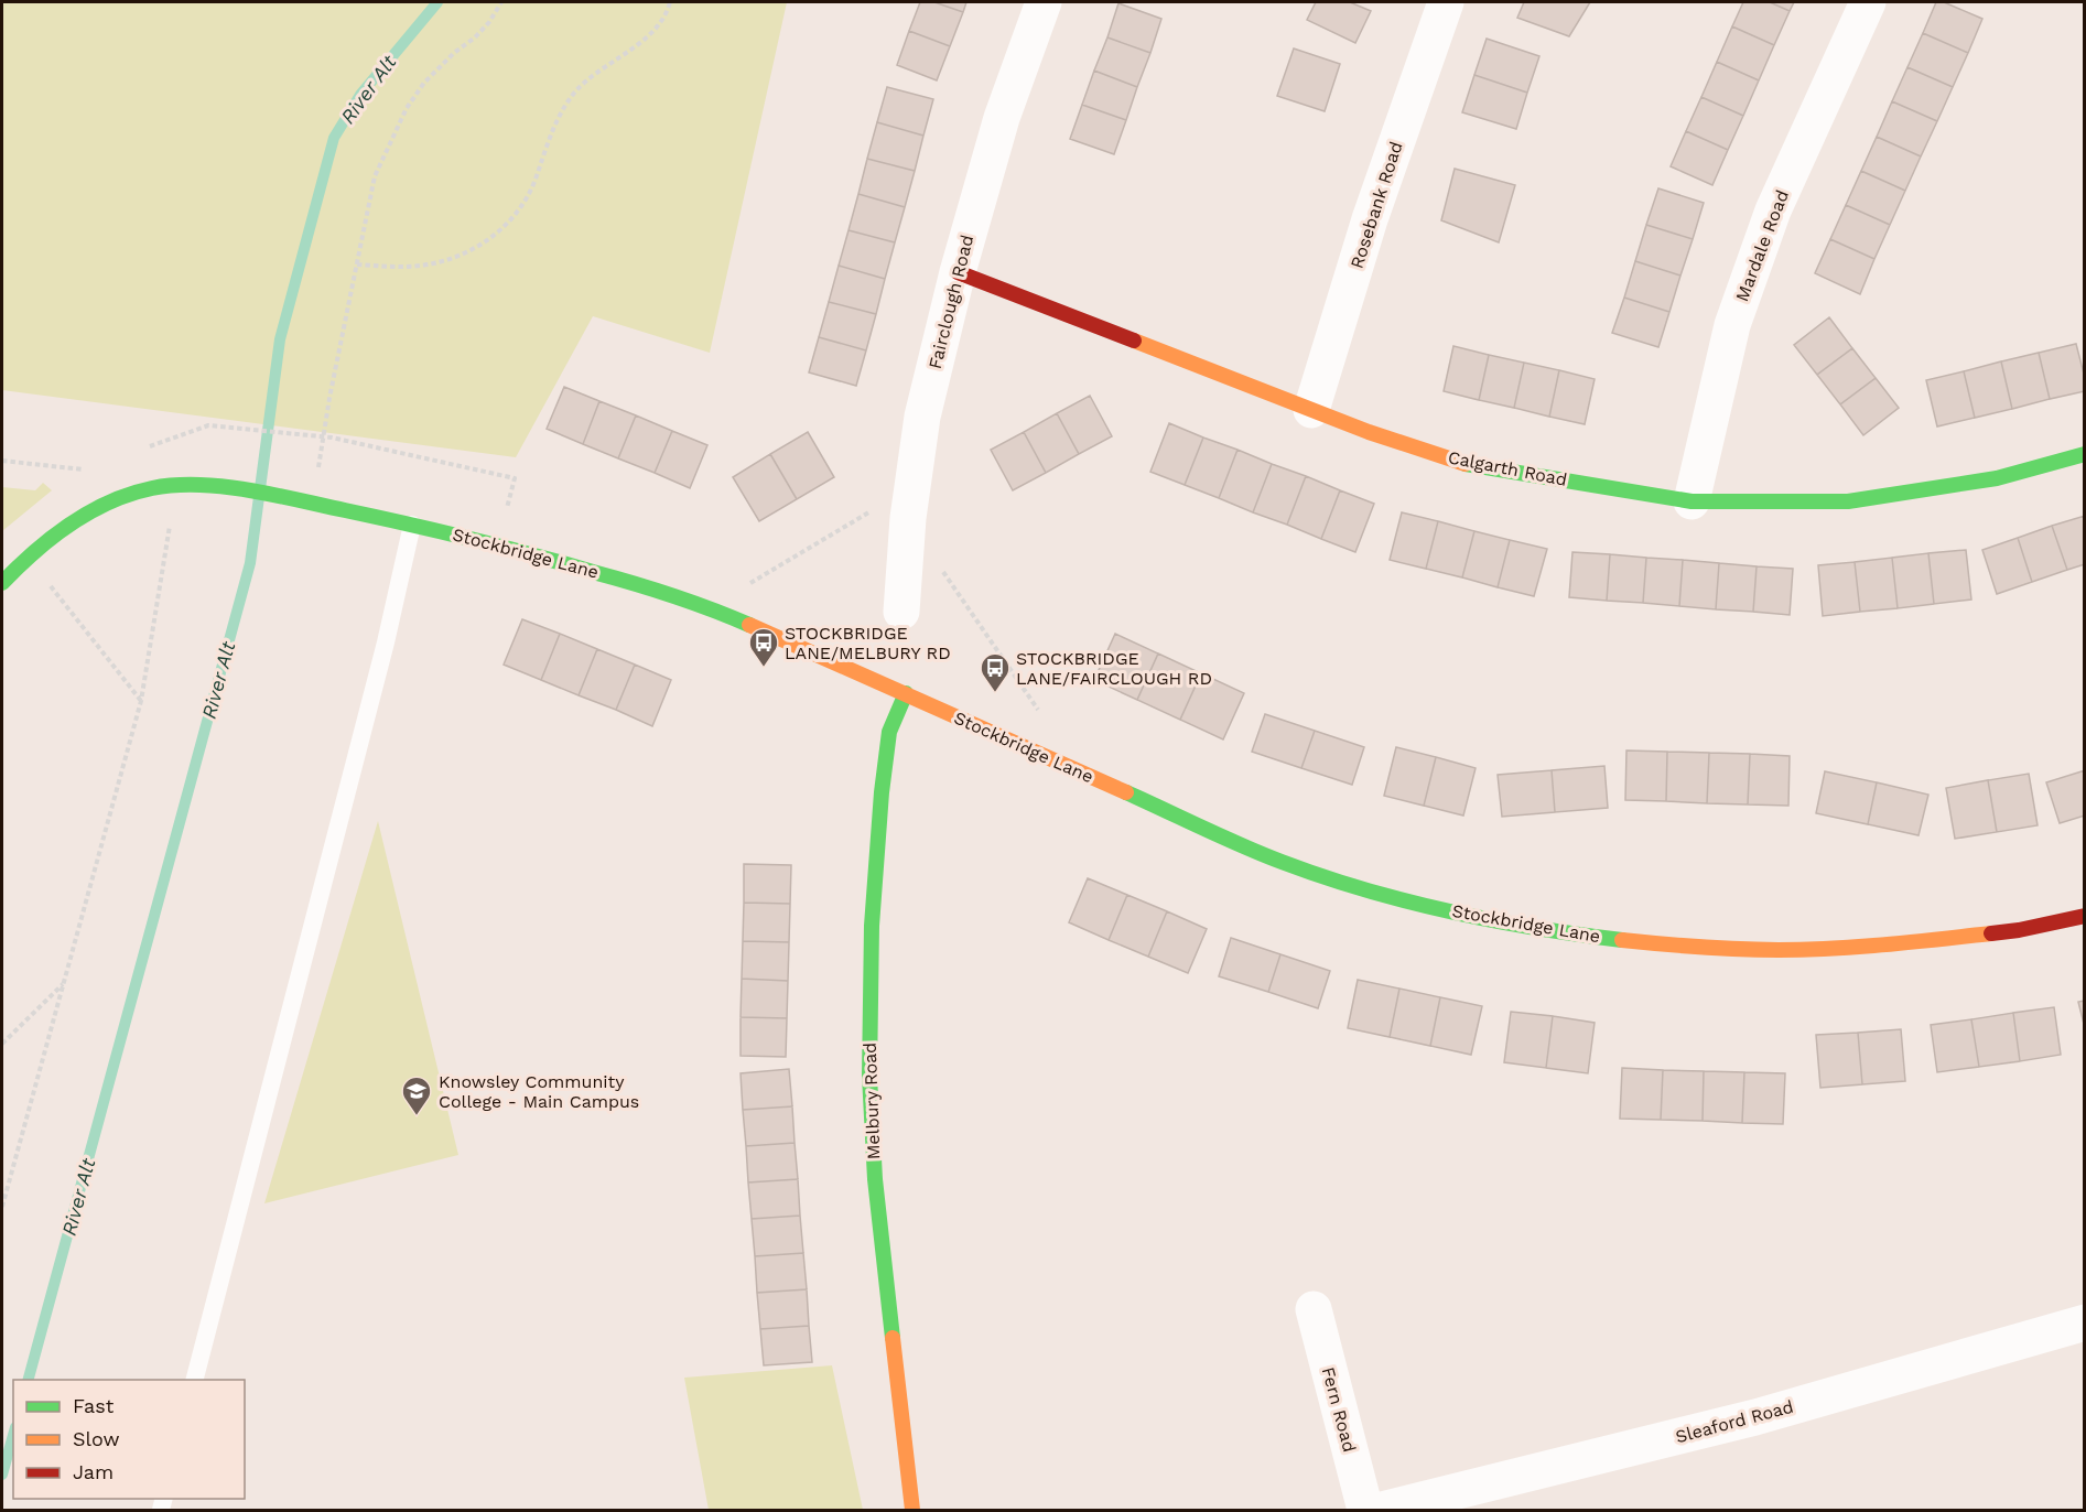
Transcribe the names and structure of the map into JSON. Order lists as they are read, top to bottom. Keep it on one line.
{"streets":{"main road":["Calgarth Road","Stockbridge Lane","Melbury Road"],"street":["Rosebank Road","Mardale Road","Fairclough Road","Fern Road","Sleaford Road"]},"crossings":[["Rosebank Road","Calgarth Road"],["Mardale Road","Calgarth Road"],["Fairclough Road","Calgarth Road"],["Stockbridge Lane","Melbury Road"]],"water":["River Alt"],"places":{"bus stop":["STOCKBRIDGE LANE/MELBURY RD","STOCKBRIDGE LANE/FAIRCLOUGH RD"],"school or university":["Knowsley Community College - Main Campus"]},"legend":["Fast","Slow","Jam"]}
